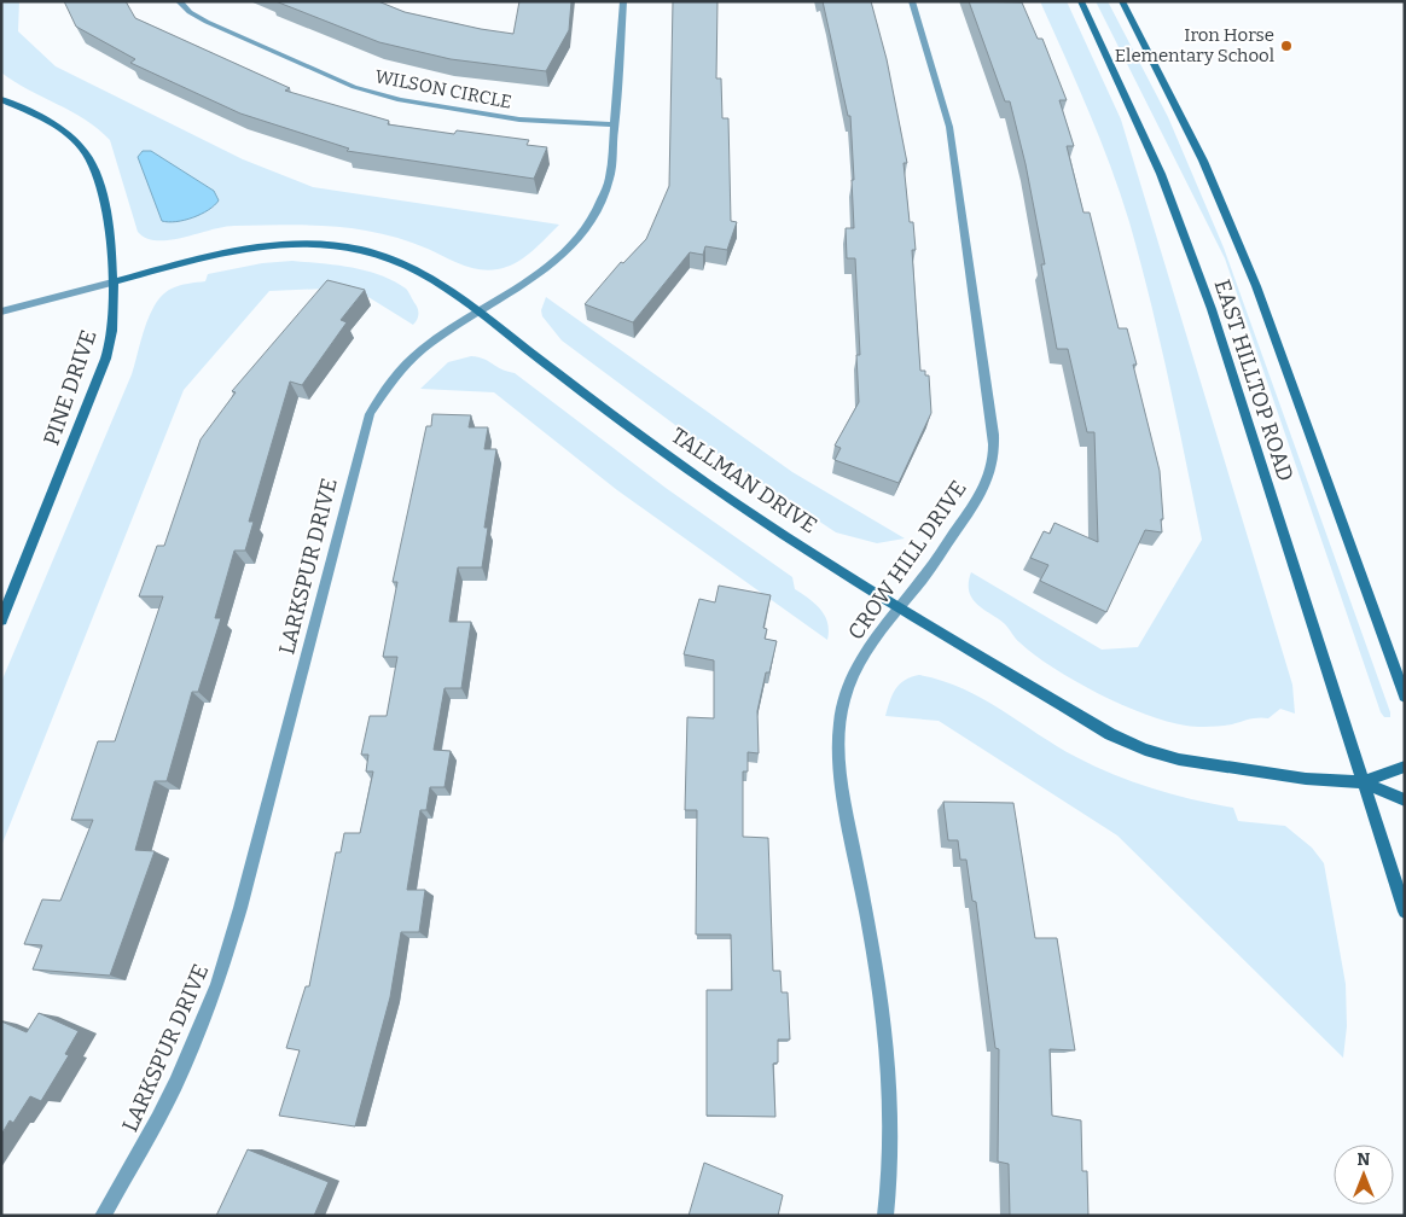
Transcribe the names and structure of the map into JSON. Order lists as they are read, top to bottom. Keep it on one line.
{"streets":{"street":["WILSON CIRCLE","EAST HILLTOP ROAD","PINE DRIVE","TALLMAN DRIVE","CROW HILL DRIVE","LARKSPUR DRIVE"]},"crossings":[["WILSON CIRCLE","LARKSPUR DRIVE"],["EAST HILLTOP ROAD","TALLMAN DRIVE"],["PINE DRIVE","TALLMAN DRIVE"],["TALLMAN DRIVE","CROW HILL DRIVE"],["TALLMAN DRIVE","LARKSPUR DRIVE"]],"places":["Iron Horse Elementary School"],"north":"top"}
